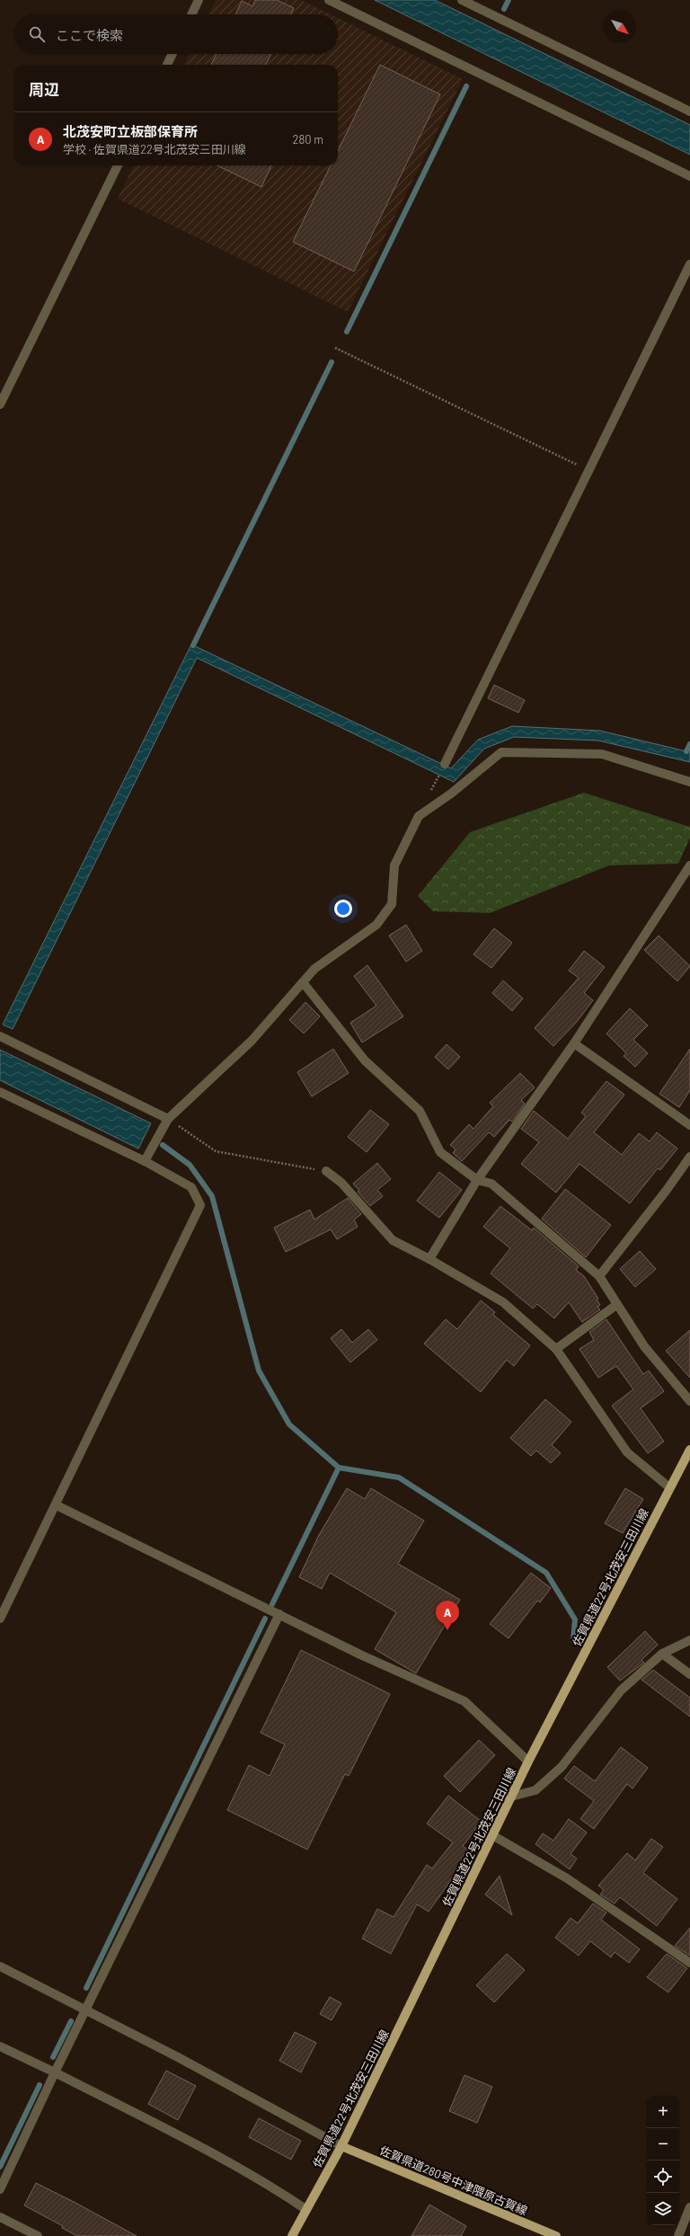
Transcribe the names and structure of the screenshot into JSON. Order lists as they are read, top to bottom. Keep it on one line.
{"streets":{"main road":["佐賀県道22号北茂安三田川線","佐賀県道280号中津隈原古賀線"]},"crossings":[["佐賀県道22号北茂安三田川線","佐賀県道280号中津隈原古賀線"]],"north":"bottom right","page":{"search":"ここで検索","heading":"周辺","list":[{"mark":"A","name":"北茂安町立板部保育所","note":"学校 · 佐賀県道22号北茂安三田川線","value":"280 m"}],"pins":"A","map_buttons":["+","−"]}}
